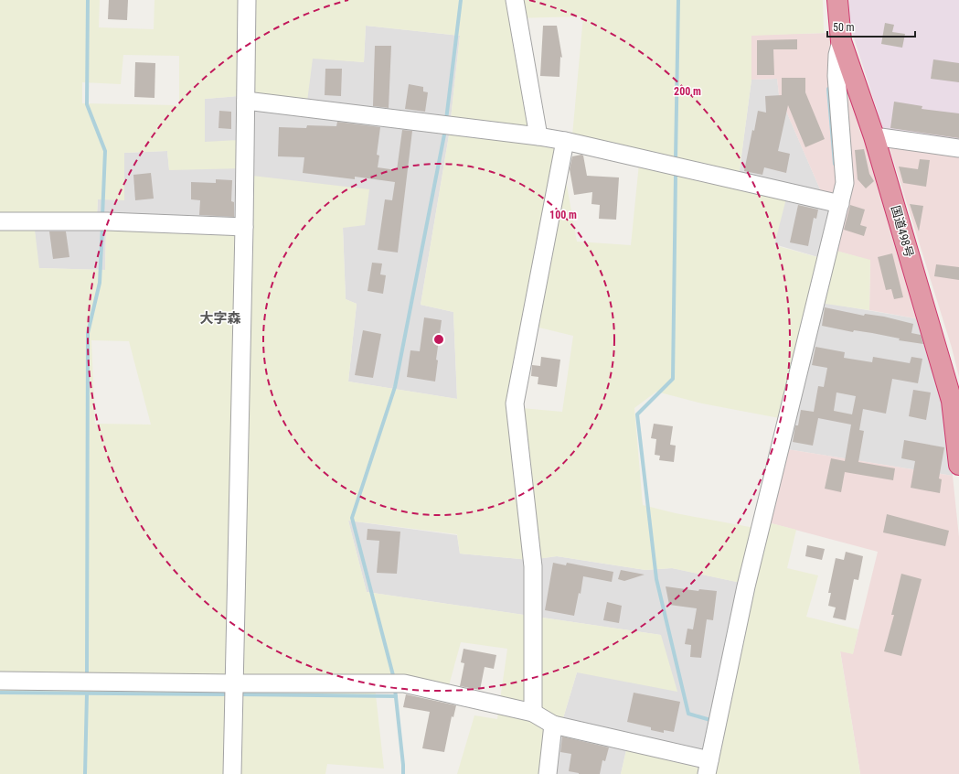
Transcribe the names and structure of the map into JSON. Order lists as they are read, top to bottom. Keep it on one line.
{"streets":{"highway":["国道498号"]},"districts":["大字森"],"scale_bar":"50 m","rings":["200 m","100 m"]}
